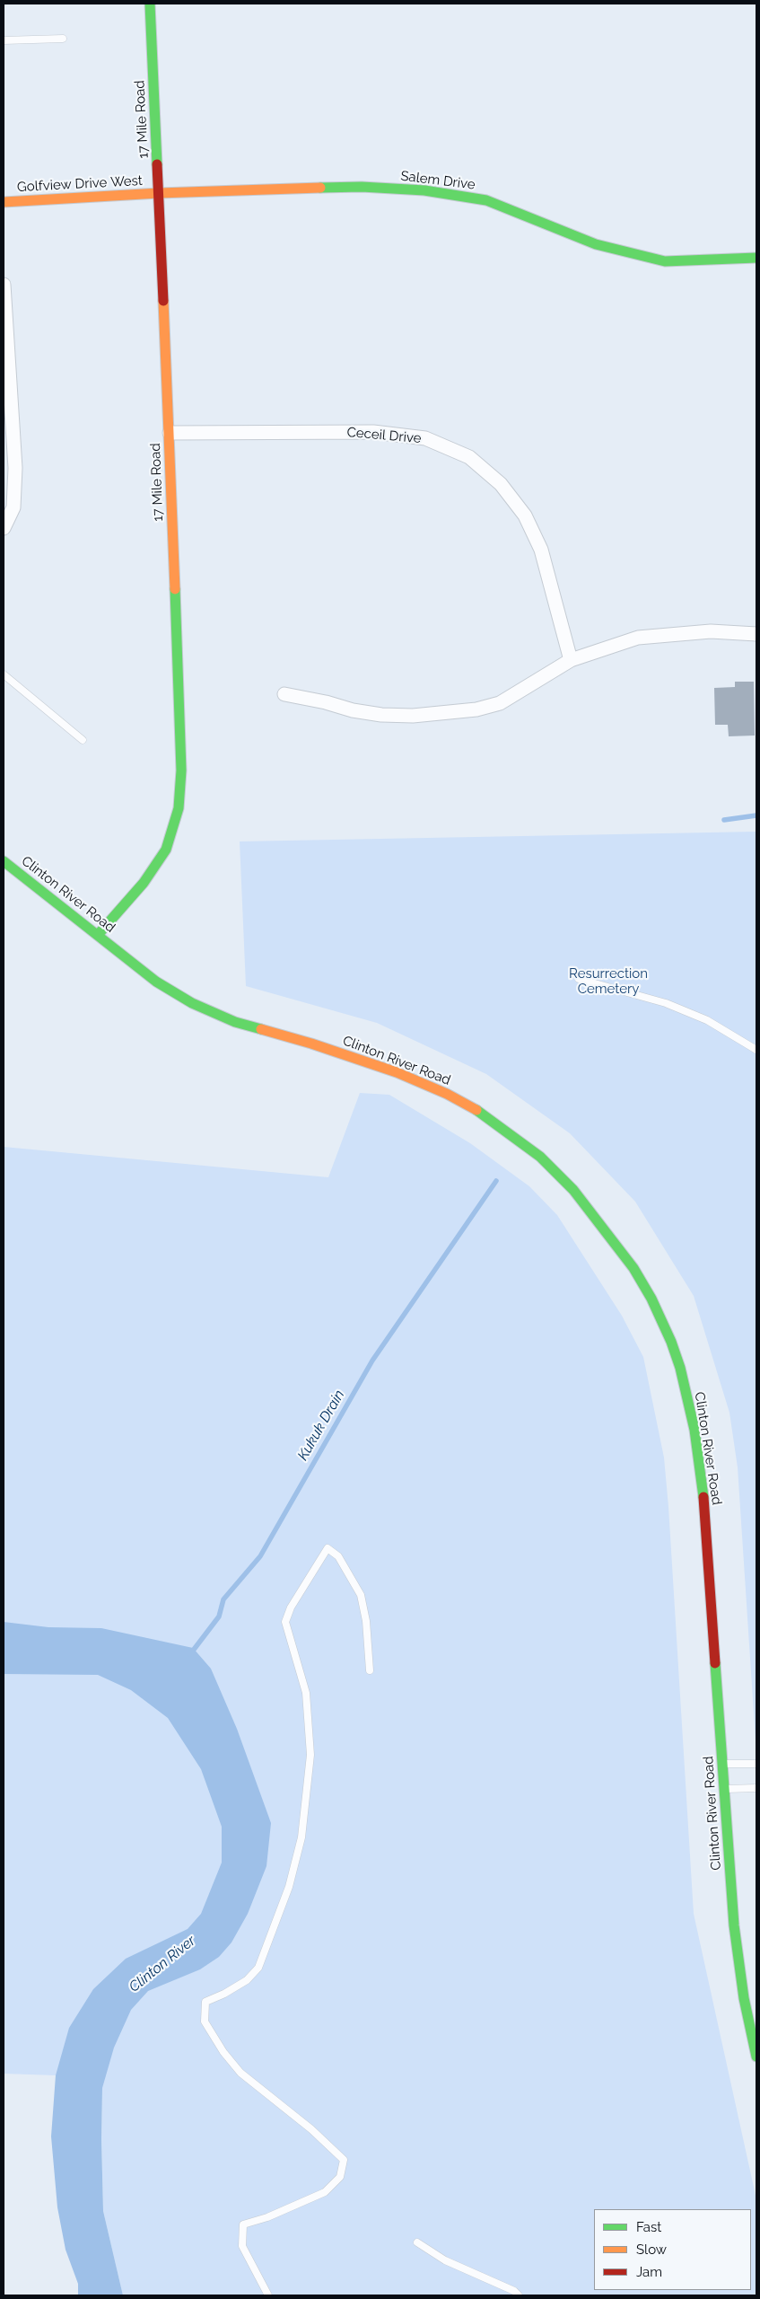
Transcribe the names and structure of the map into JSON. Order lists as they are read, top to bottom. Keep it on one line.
{"streets":{"street":["17 Mile Road","Salem Drive","Golfview Drive West","Ceceil Drive","Clinton River Road"]},"crossings":[["17 Mile Road","Salem Drive"],["17 Mile Road","Golfview Drive West"],["17 Mile Road","Ceceil Drive"],["17 Mile Road","Clinton River Road"],["Salem Drive","Golfview Drive West"]],"water":["Kukuk Drain","Clinton River"],"parks":["Resurrection Cemetery"],"legend":["Fast","Slow","Jam"]}
